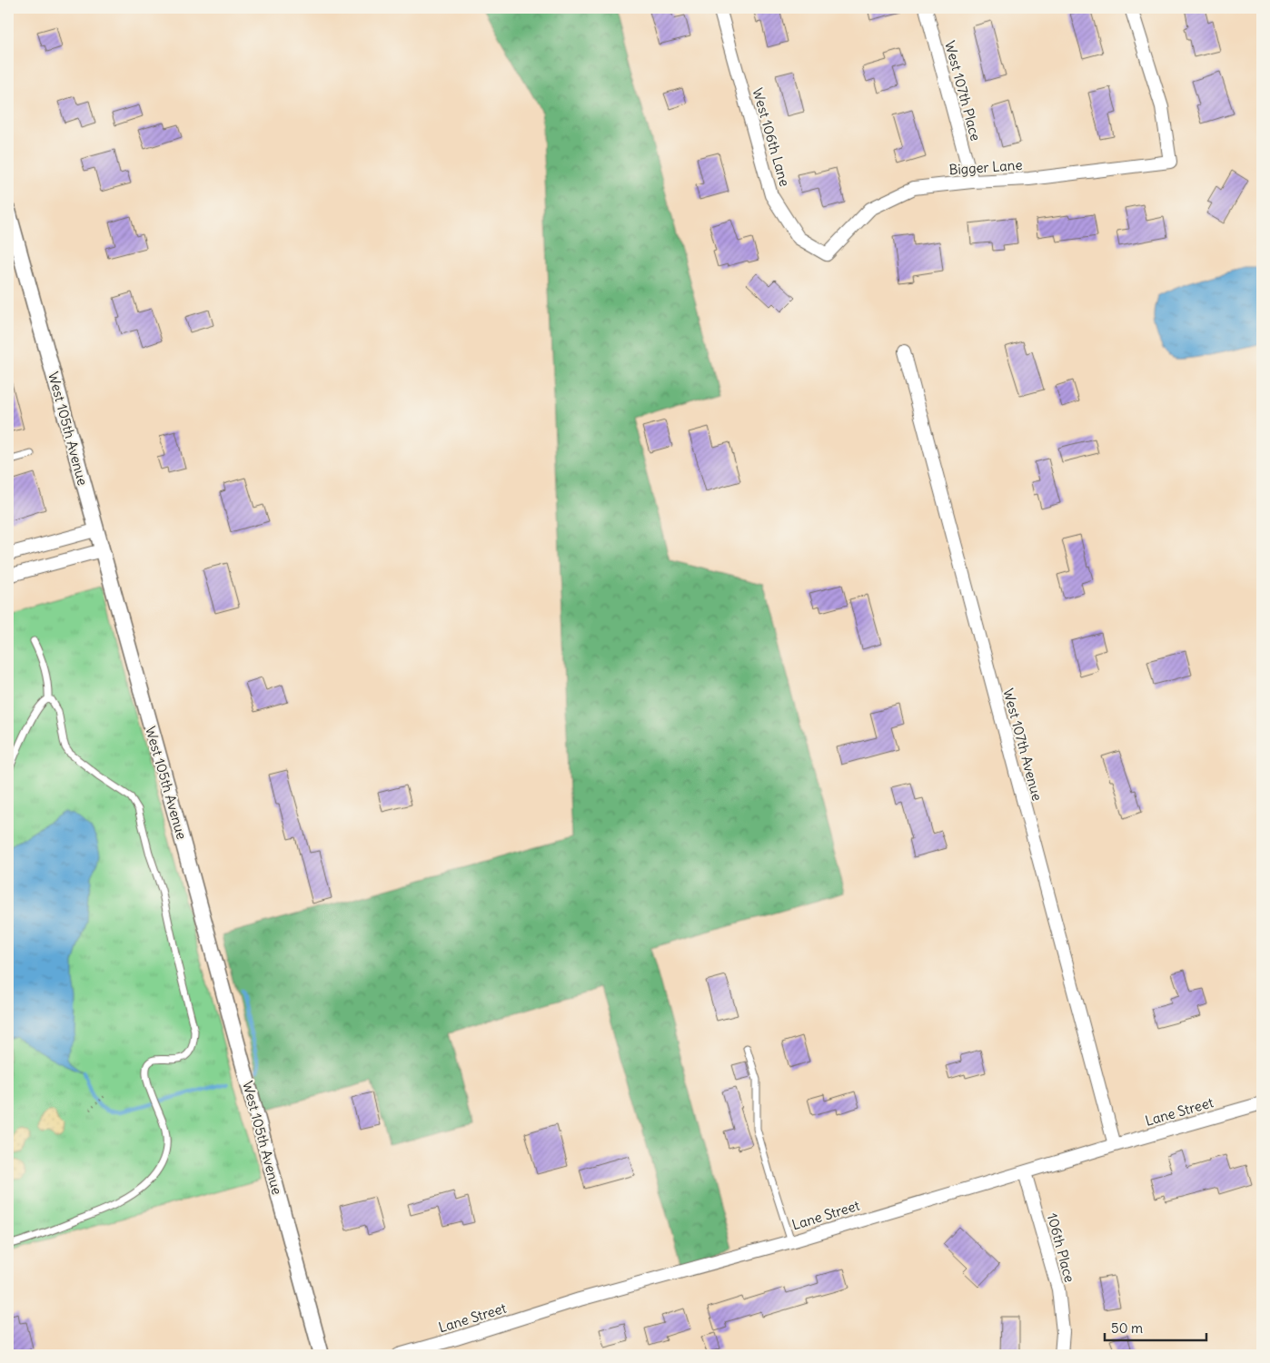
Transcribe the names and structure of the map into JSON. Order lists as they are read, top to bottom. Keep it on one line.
{"streets":{"street":["West 107th Place","West 106th Lane","Bigger Lane","West 105th Avenue","West 107th Avenue","Lane Street","106th Place"]},"crossings":[["West 107th Place","Bigger Lane"],["West 106th Lane","Bigger Lane"],["West 107th Avenue","Lane Street"],["Lane Street","106th Place"]],"scale_bar":"50 m"}
